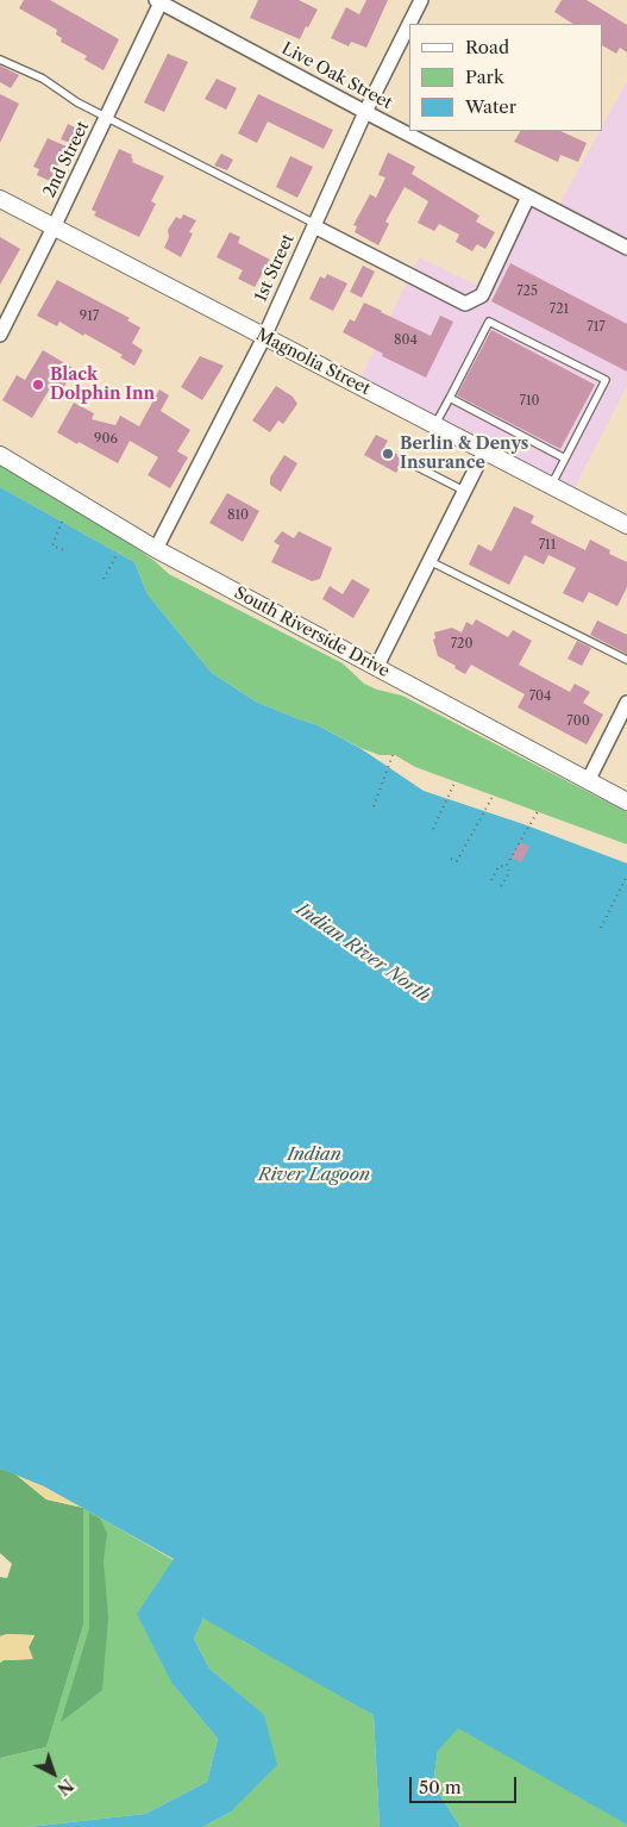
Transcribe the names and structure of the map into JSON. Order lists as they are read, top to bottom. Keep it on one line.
{"streets":{"street":["Live Oak Street","2nd Street","1st Street","Magnolia Street","South Riverside Drive"]},"crossings":[["Live Oak Street","2nd Street"],["Live Oak Street","1st Street"],["2nd Street","Magnolia Street"],["1st Street","Magnolia Street"],["1st Street","South Riverside Drive"]],"water":["Indian River North","Indian River Lagoon"],"places":["Black Dolphin Inn","Berlin & Denys Insurance"],"house_numbers":["725","721","917","717","804","710","906","810","711","720","704","700"],"legend":["Road","Park","Water"],"scale_bar":"50 m","north":"bottom right"}
